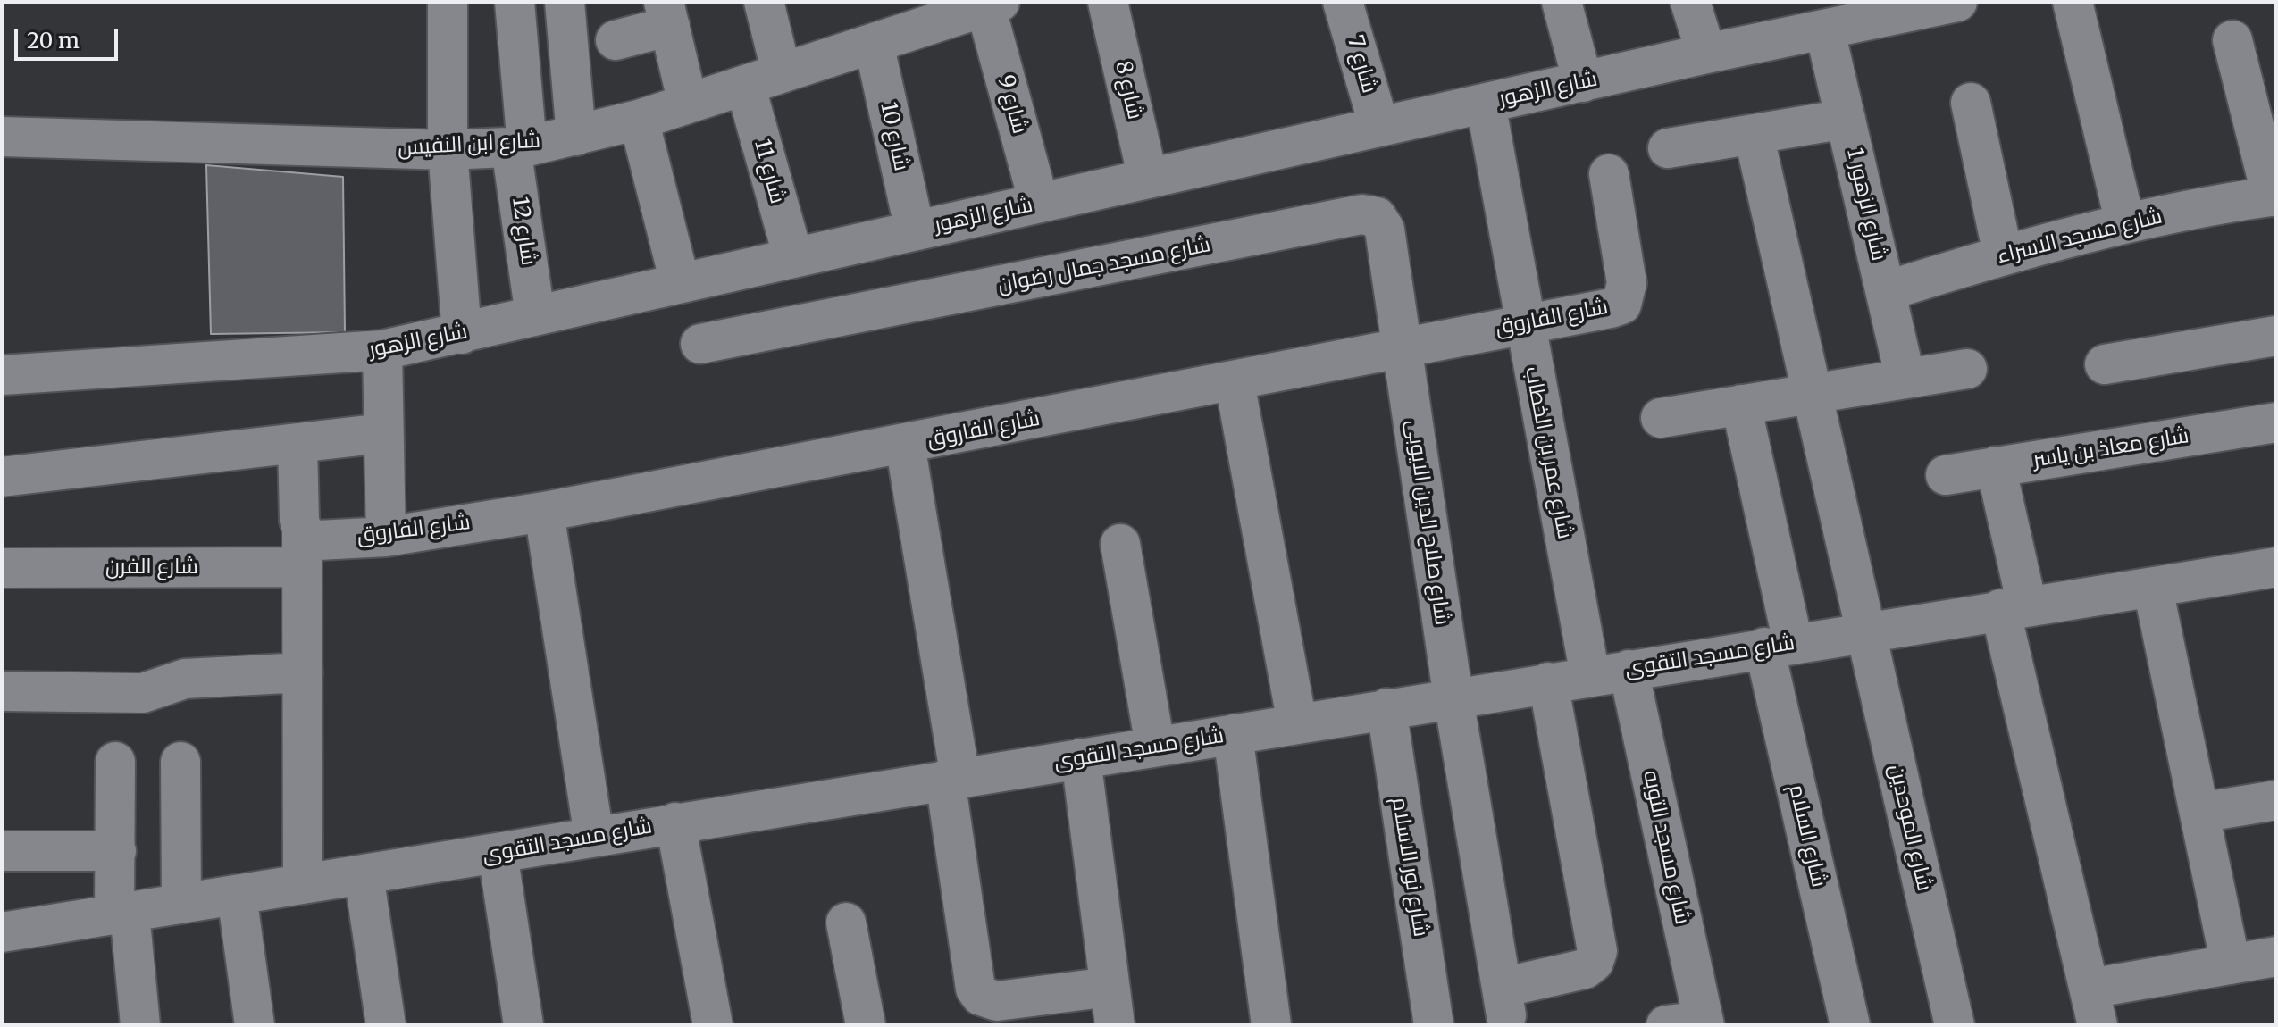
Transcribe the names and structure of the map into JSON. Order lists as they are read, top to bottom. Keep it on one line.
{"streets":{"street":["شارع 7","شارع الزهور","شارع 8","شارع 9","شارع 10","شارع ابن النفيس","شارع 11","شارع الزهور 1","شارع 12","شارع مسجد الاسراء","شارع مسجد جمال رضوان","شارع الفاروق","شارع معاذ بن ياسر","شارع عمر بن الخطاب","شارع صلاح الدين الايوبى","شارع الفرن","شارع مسجد التقوى","شارع الموحدين","شارع السلام","شارع مسجد التوبه","شارع نور الاسلام"]},"crossings":[["شارع 7","شارع الزهور"],["شارع الزهور","شارع 8"],["شارع الزهور","شارع 9"],["شارع الزهور","شارع 10"],["شارع الزهور","شارع 11"],["شارع الزهور","شارع الزهور 1"],["شارع الزهور","شارع 12"],["شارع الزهور","شارع عمر بن الخطاب"],["شارع 9","شارع ابن النفيس"],["شارع 10","شارع ابن النفيس"],["شارع ابن النفيس","شارع 11"],["شارع ابن النفيس","شارع 12"],["شارع الزهور 1","شارع مسجد الاسراء"],["شارع مسجد جمال رضوان","شارع الفاروق"],["شارع مسجد جمال رضوان","شارع صلاح الدين الايوبى"],["شارع الفاروق","شارع عمر بن الخطاب"],["شارع الفاروق","شارع صلاح الدين الايوبى"],["شارع الفاروق","شارع الفرن"],["شارع عمر بن الخطاب","شارع مسجد التقوى"],["شارع صلاح الدين الايوبى","شارع مسجد التقوى"],["شارع مسجد التقوى","شارع الموحدين"],["شارع مسجد التقوى","شارع السلام"],["شارع مسجد التقوى","شارع مسجد التوبه"],["شارع مسجد التقوى","شارع نور الاسلام"]],"scale_bar":"20 m"}
